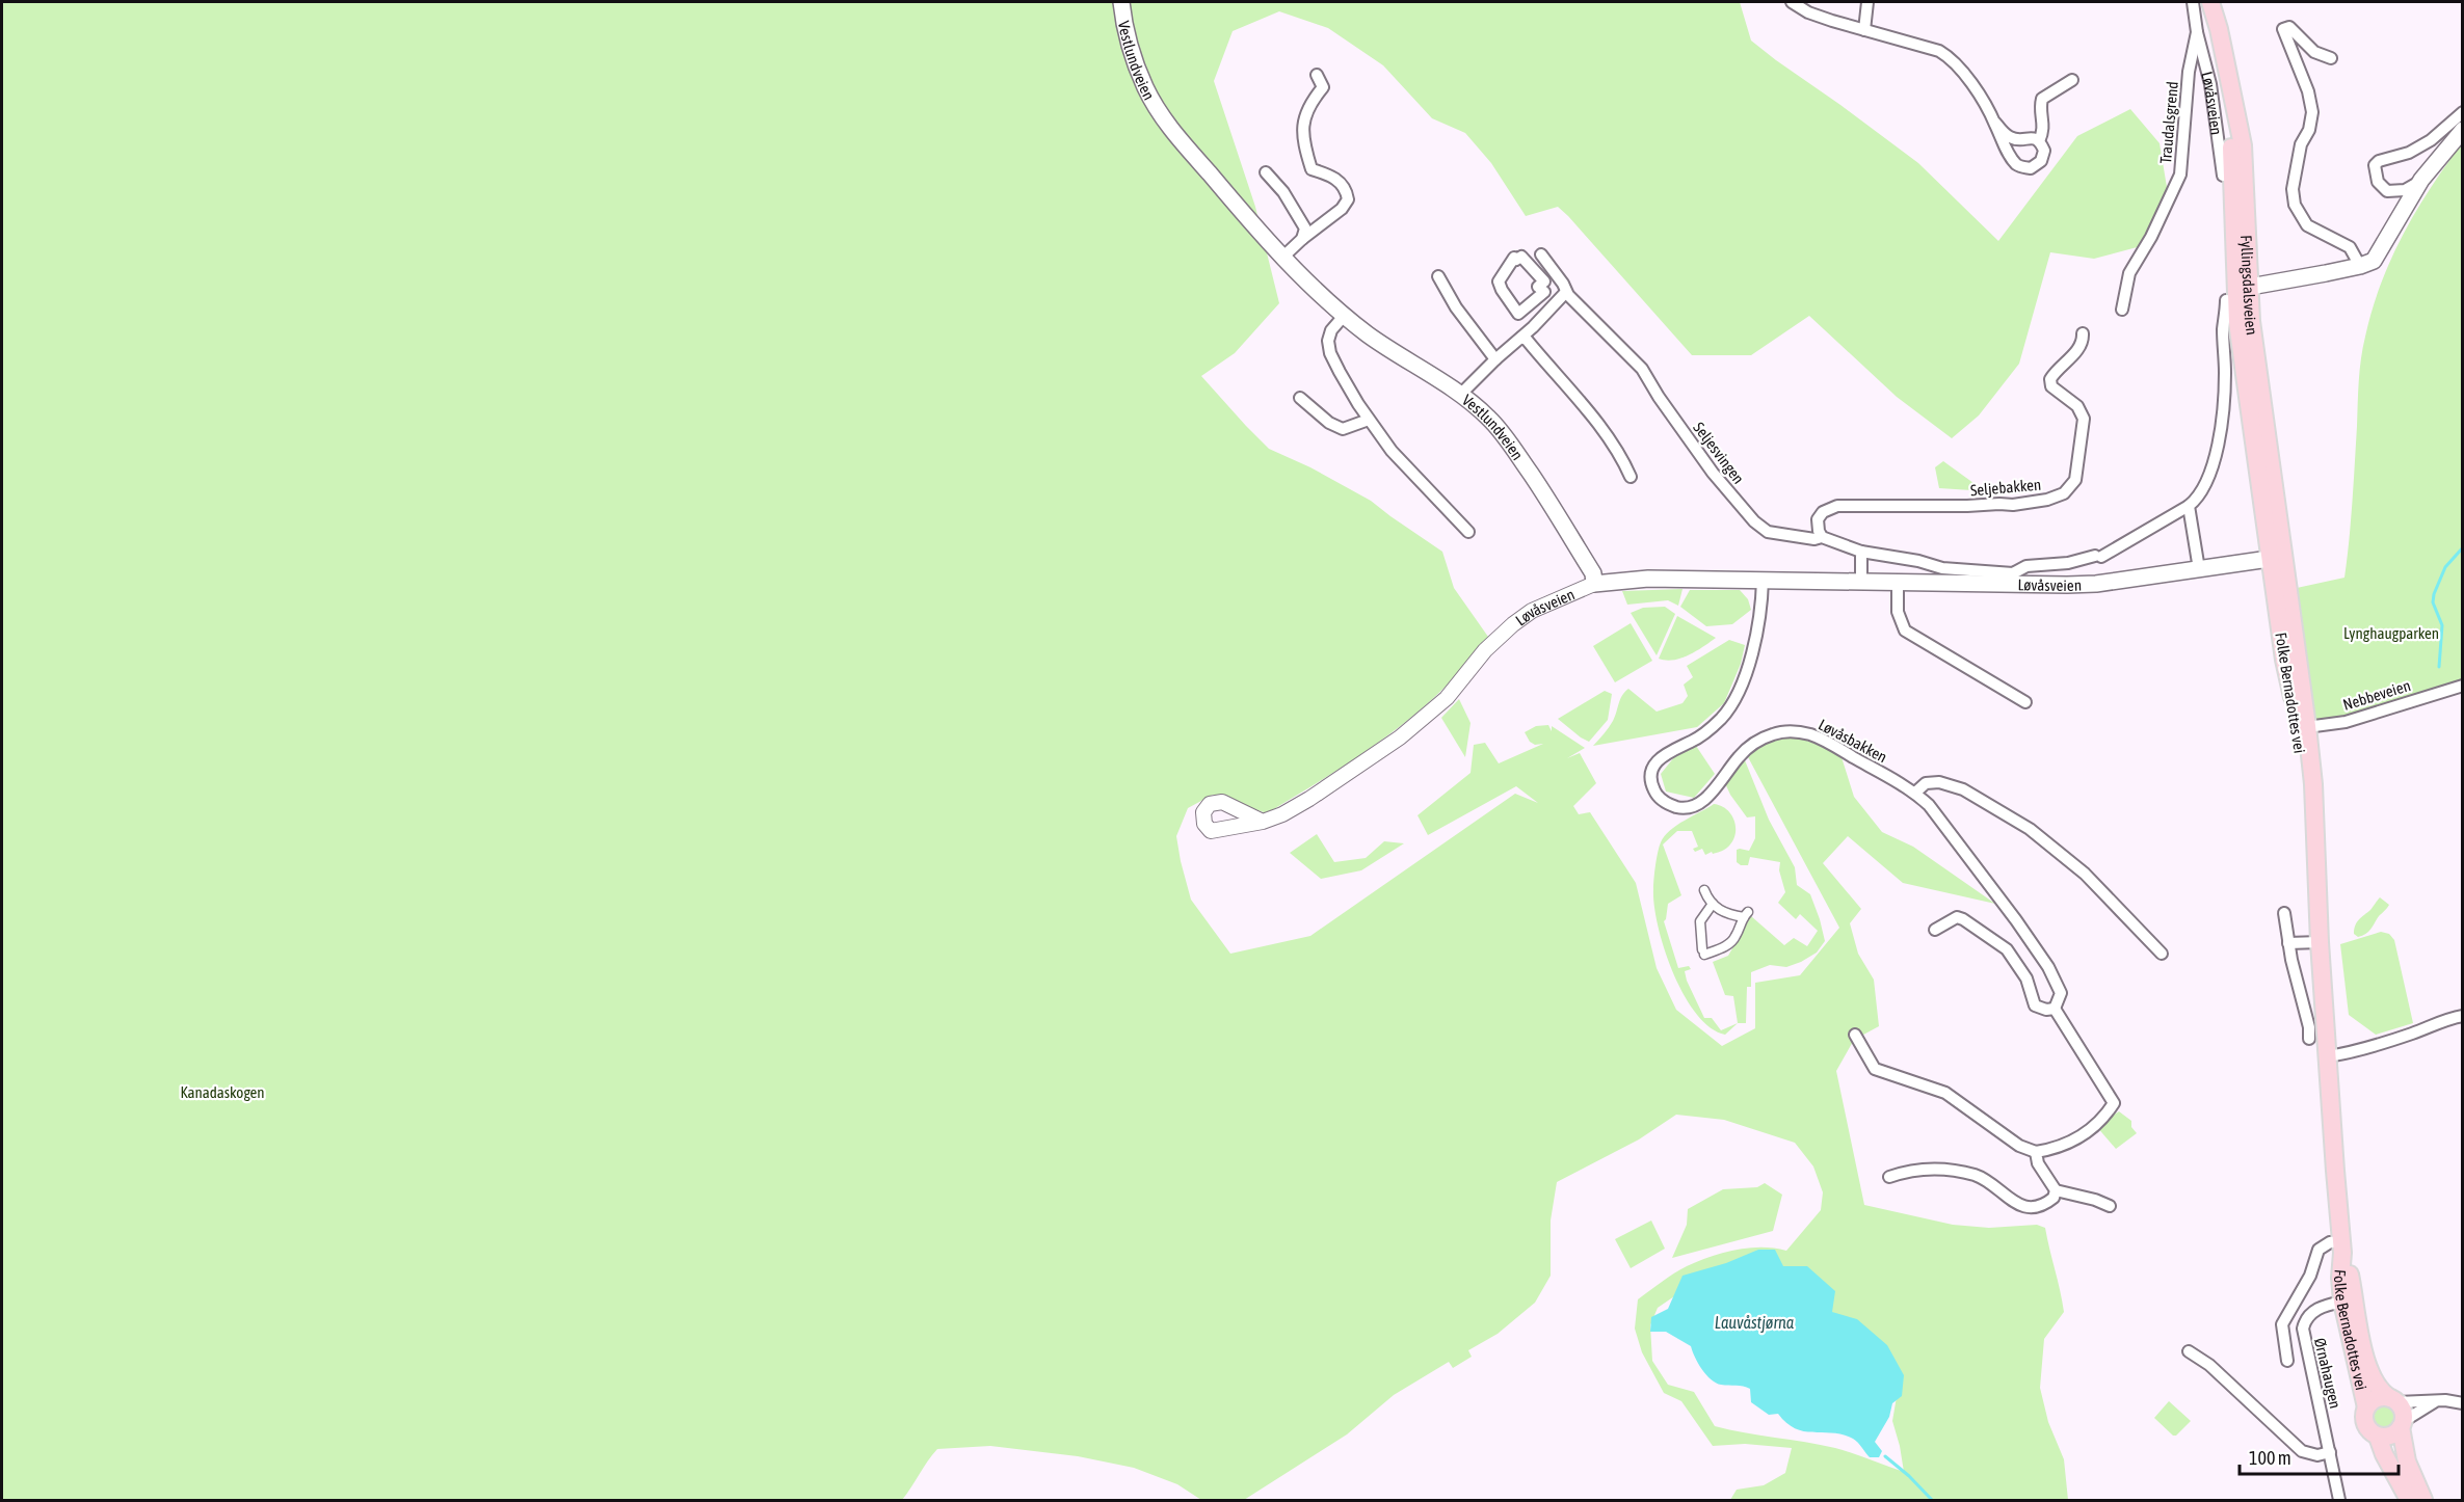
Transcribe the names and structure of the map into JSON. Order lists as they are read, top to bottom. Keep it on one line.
{"streets":{"main road":["Vestlundveien","Løvåsveien","Fyllingsdalsveien","Folke Bernadottes vei"],"street":["Traudalsgrend","Seljesvingen","Seljebakken","Nebbeveien","Løvåsbakken","Ørnahaugen"]},"crossings":[["Vestlundveien","Løvåsveien"],["Løvåsveien","Traudalsgrend"],["Løvåsveien","Fyllingsdalsveien"],["Løvåsveien","Seljesvingen"],["Løvåsveien","Folke Bernadottes vei"],["Løvåsveien","Løvåsbakken"],["Fyllingsdalsveien","Folke Bernadottes vei"],["Seljesvingen","Seljebakken"],["Folke Bernadottes vei","Nebbeveien"],["Folke Bernadottes vei","Ørnahaugen"]],"water":["Lauvåstjørna"],"parks":["Lynghaugparken","Kanadaskogen"],"scale_bar":"100 m"}
